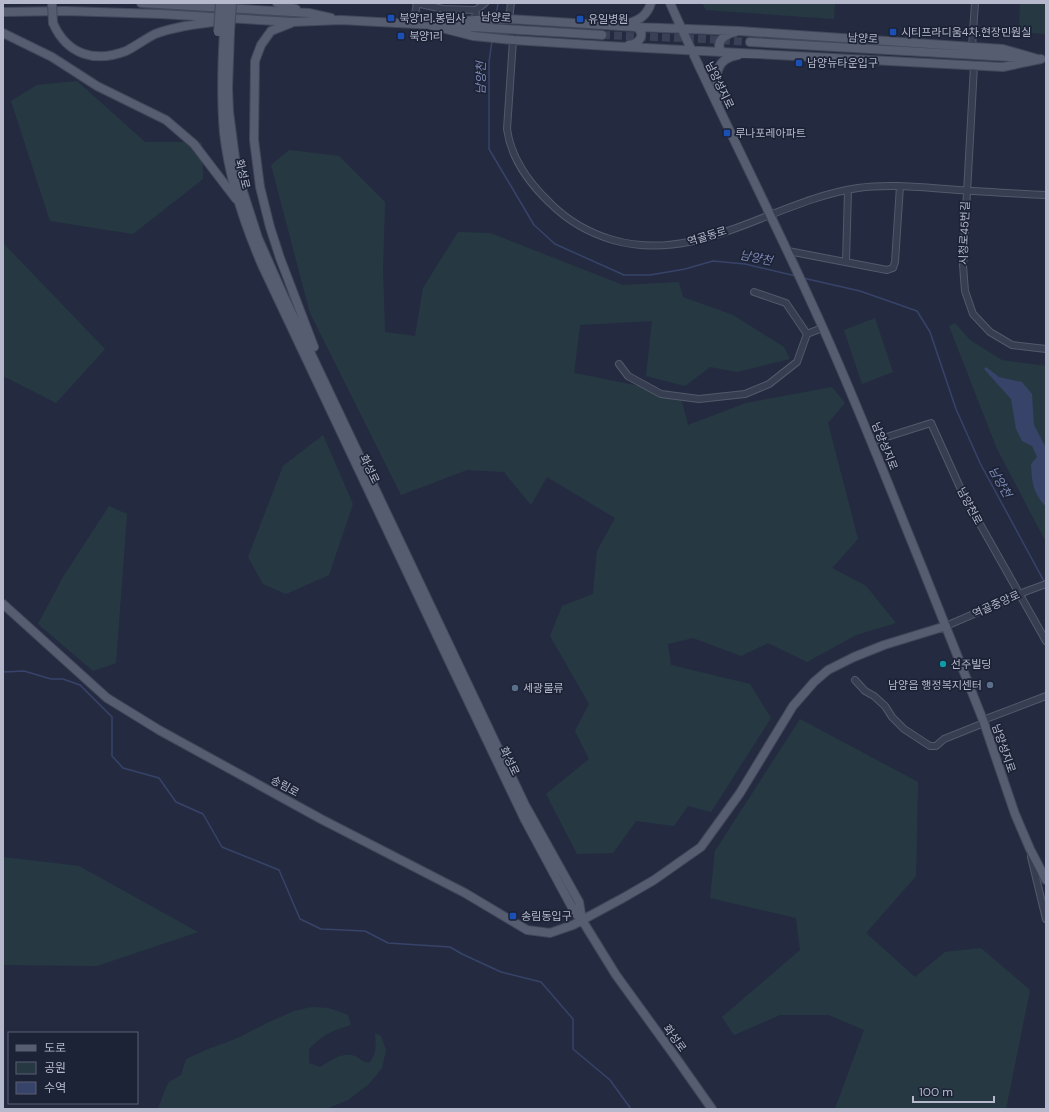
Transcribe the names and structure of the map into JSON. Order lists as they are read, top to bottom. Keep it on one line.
{"streets":{"main road":["남양로","남양성지로","화성로","송림로"],"street":["시청로45번길","역골동로","남양천로","역골중앙로"]},"crossings":[["남양성지로","역골동로"],["남양성지로","남양천로"],["남양성지로","역골중앙로"],["남양성지로","송림로"],["화성로","송림로"],["시청로45번길","역골동로"],["남양천로","역골중앙로"],["역골중앙로","송림로"]],"water":["남양천"],"places":{"transit":["북양1리.봉림사","유일병원","시티프라디움4차.현장민원실","북양1리","남양뉴타운입구","루나포레아파트","송림동입구"],"other":["선주빌딩","남양읍 행정복지센터","세광물류"]},"legend":["도로","공원","수역"],"scale_bar":"100 m"}
